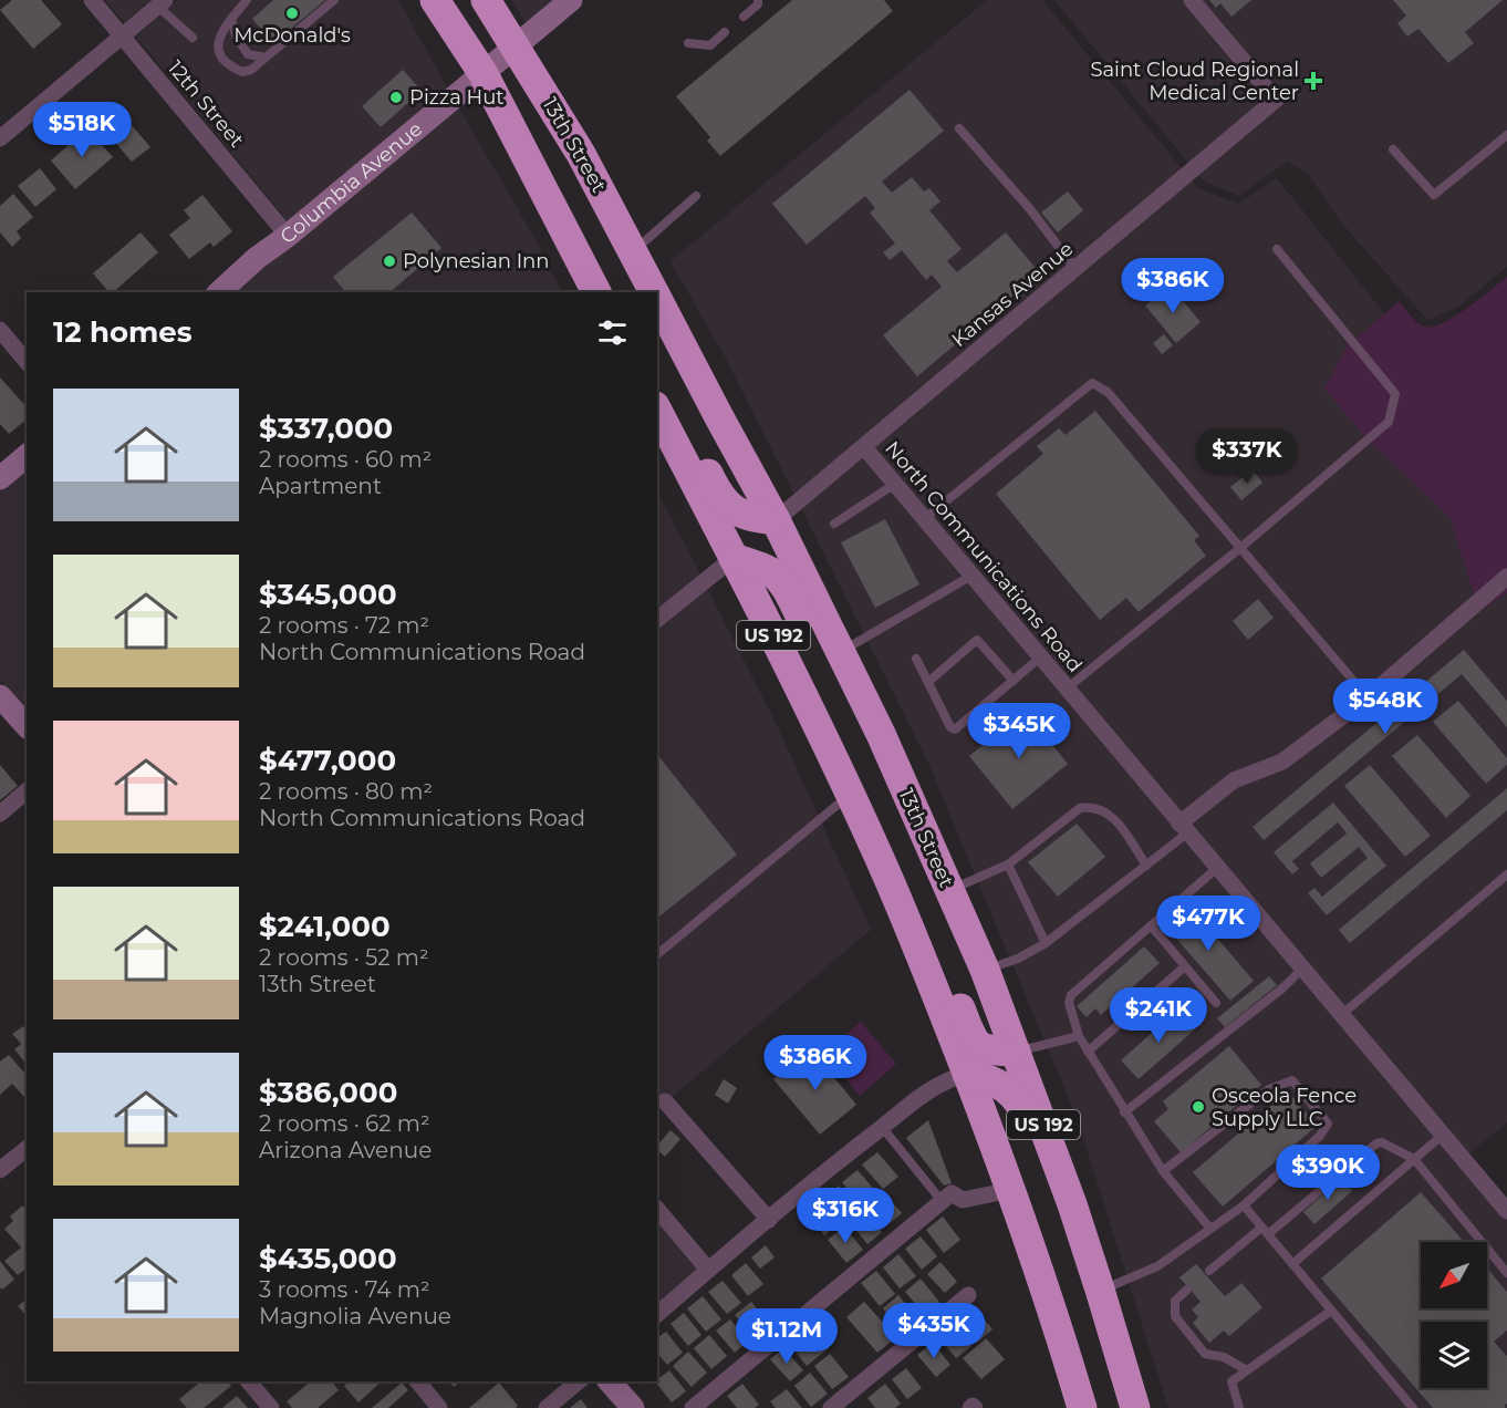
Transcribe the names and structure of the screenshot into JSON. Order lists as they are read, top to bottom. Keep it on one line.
{"streets":{"highway":["13th Street","US 192"],"street":["12th Street","Columbia Avenue","Kansas Avenue","North Communications Road"]},"crossings":[["12th Street","Columbia Avenue"],["13th Street","Columbia Avenue"],["13th Street","Kansas Avenue"],["Kansas Avenue","North Communications Road"]],"places":{"other":["McDonald's","Pizza Hut","Polynesian Inn","Osceola Fence Supply LLC"],"health":["Saint Cloud Regional Medical Center"]},"north":"bottom left","page":{"price":["$518K","$386K","$337K","$548K","$345K","$477K","$241K","$386K","$390K","$316K","$435K","$1.12M"],"heading":"12 homes","list":[{"name":"$337,000","note":"2 rooms · 60 m² · Apartment"},{"name":"$345,000","note":"2 rooms · 72 m² · North Communications Road"},{"name":"$477,000","note":"2 rooms · 80 m² · North Communications Road"},{"name":"$241,000","note":"2 rooms · 52 m² · 13th Street"},{"name":"$386,000","note":"2 rooms · 62 m² · Arizona Avenue"},{"name":"$435,000","note":"3 rooms · 74 m² · Magnolia Avenue"}]}}
